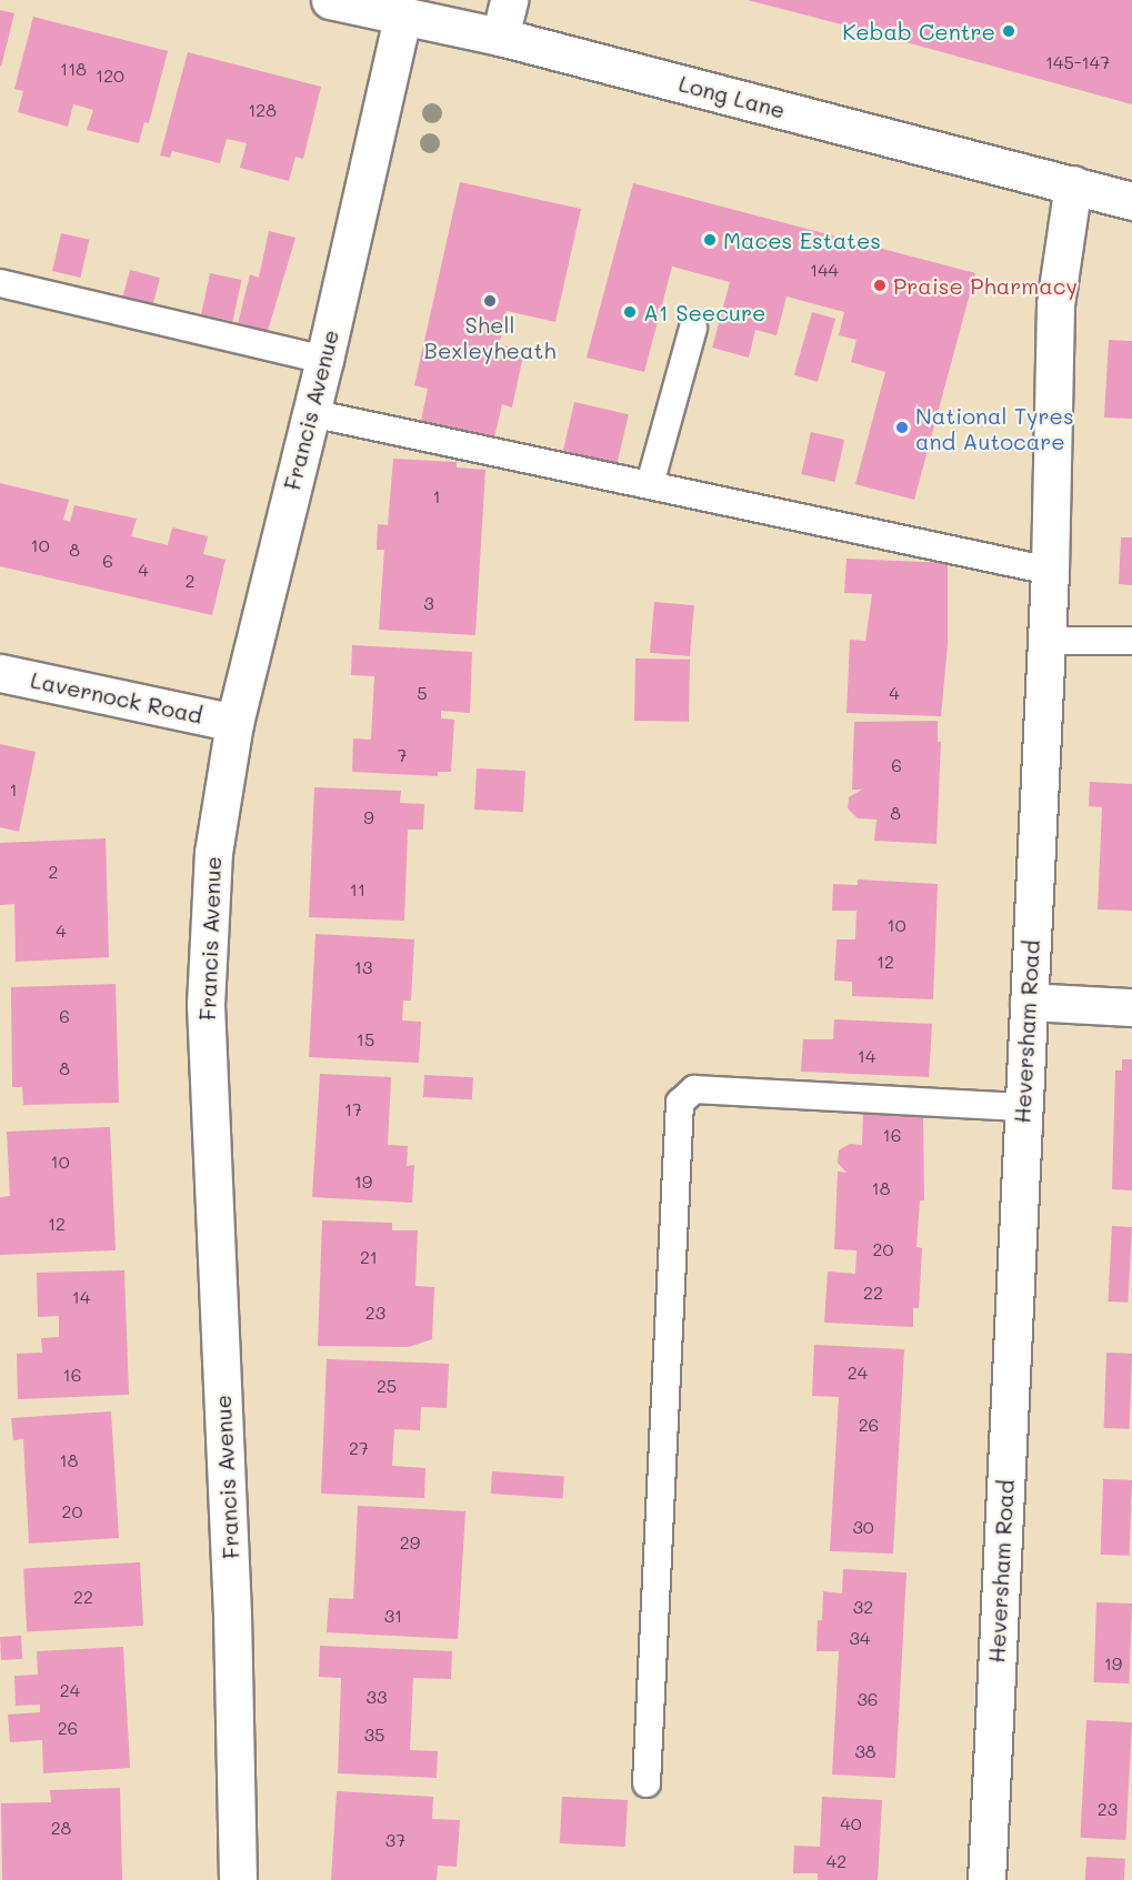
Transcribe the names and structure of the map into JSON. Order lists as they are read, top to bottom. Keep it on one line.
{"streets":{"street":["Long Lane","Francis Avenue","Lavernock Road","Heversham Road"]},"crossings":[["Long Lane","Francis Avenue"],["Long Lane","Heversham Road"],["Francis Avenue","Lavernock Road"]],"places":["Kebab Centre","Maces Estates","Praise Pharmacy","Shell Bexleyheath","A1 Seecure","National Tyres and Autocare"],"house_numbers":["145-147","118","120","128","144","1","10","8","6","4","2","3","5","4","7","6","1","8","9","2","11","10","4","12","13","6","15","14","8","17","16","10","19","18","12","20","21","22","14","23","24","16","25","26","27","18","20","30","29","22","32","31","34","19","24","33","36","26","35","38","23","40","28","37","42"]}
